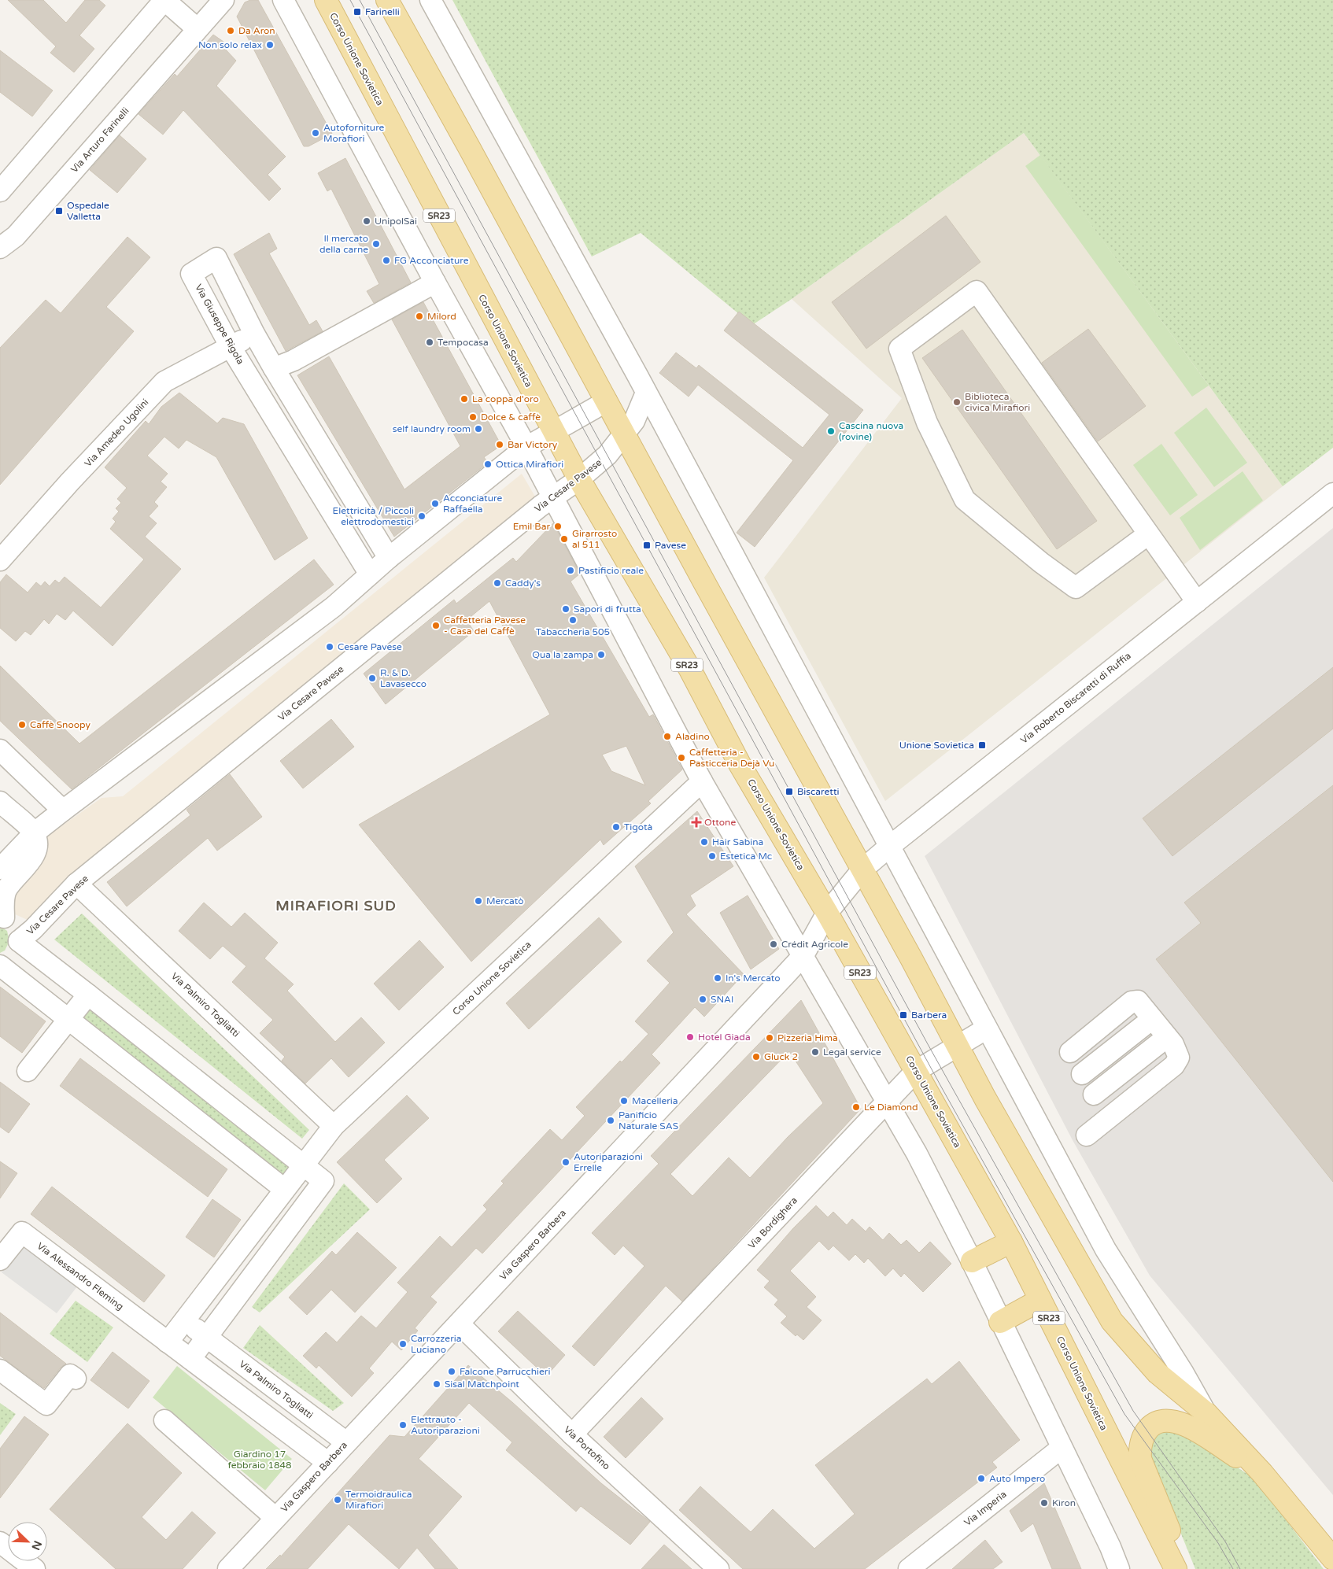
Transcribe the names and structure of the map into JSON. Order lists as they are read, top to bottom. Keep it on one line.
{"streets":{"main road":["Corso Unione Sovietica","SR23"],"street":["Via Arturo Farinelli","Via Giuseppe Rigola","Via Amedeo Ugolini","Via Cesare Pavese","Via Roberto Biscaretti di Ruffia","Via Palmiro Togliatti","Via Bordighera","Via Gaspero Barbera","Via Alessandro Fleming","Via Portofino","Via Imperia"]},"crossings":[["Corso Unione Sovietica","Via Cesare Pavese"],["Corso Unione Sovietica","Via Roberto Biscaretti di Ruffia"],["Corso Unione Sovietica","Via Palmiro Togliatti"],["Corso Unione Sovietica","Via Bordighera"],["Corso Unione Sovietica","Via Gaspero Barbera"],["Via Giuseppe Rigola","Via Amedeo Ugolini"],["Via Cesare Pavese","Via Palmiro Togliatti"],["Via Roberto Biscaretti di Ruffia","Via Gaspero Barbera"],["Via Palmiro Togliatti","Via Gaspero Barbera"],["Via Bordighera","Via Portofino"],["Via Gaspero Barbera","Via Portofino"]],"districts":["MIRAFIORI SUD"],"parks":["Giardino 17 febbraio 1848"],"places":{"transit":["Farinelli","Ospedale Valletta","Pavese","Unione Sovietica","Biscaretti","Barbera"],"other":["Da Aron","Non solo relax","Autoforniture Morafiori","UnipolSai","Il mercato della carne","FG Acconciature","Milord","Tempocasa","La coppa d'oro","Biblioteca civica Mirafiori","Dolce & caffè","self laundry room","Cascina nuova (rovine)","Bar Victory","Ottica Mirafiori","Acconciature Raffaella","Elettricità / Piccoli elettrodomestici","Emil Bar","Girarrosto al 511","Pastificio reale","Caddy's","Sapori di frutta","Tabaccheria 505","Caffetteria Pavese - Casa del Caffè","Cesare Pavese","Qua la zampa","R. & D. Lavasecco","Caffè Snoopy","Aladino","Caffetteria - Pasticceria Dejà Vu","Tigotà","Hair Sabina","Estetica Mc","Mercatò","Crédit Agricole","In's Mercato","SNAI","Hotel Giada","Pizzeria Hima","Legal service","Gluck 2","Macelleria","Le Diamond","Panificio Naturale SAS","Autoriparazioni Errelle","Carrozzeria Luciano","Falcone Parrucchieri","Sisal Matchpoint","Elettrauto - Autoriparazioni","Auto Impero","Termoidraulica Mirafiori","Kìron"],"health":["Ottone"]},"north":"bottom right"}
